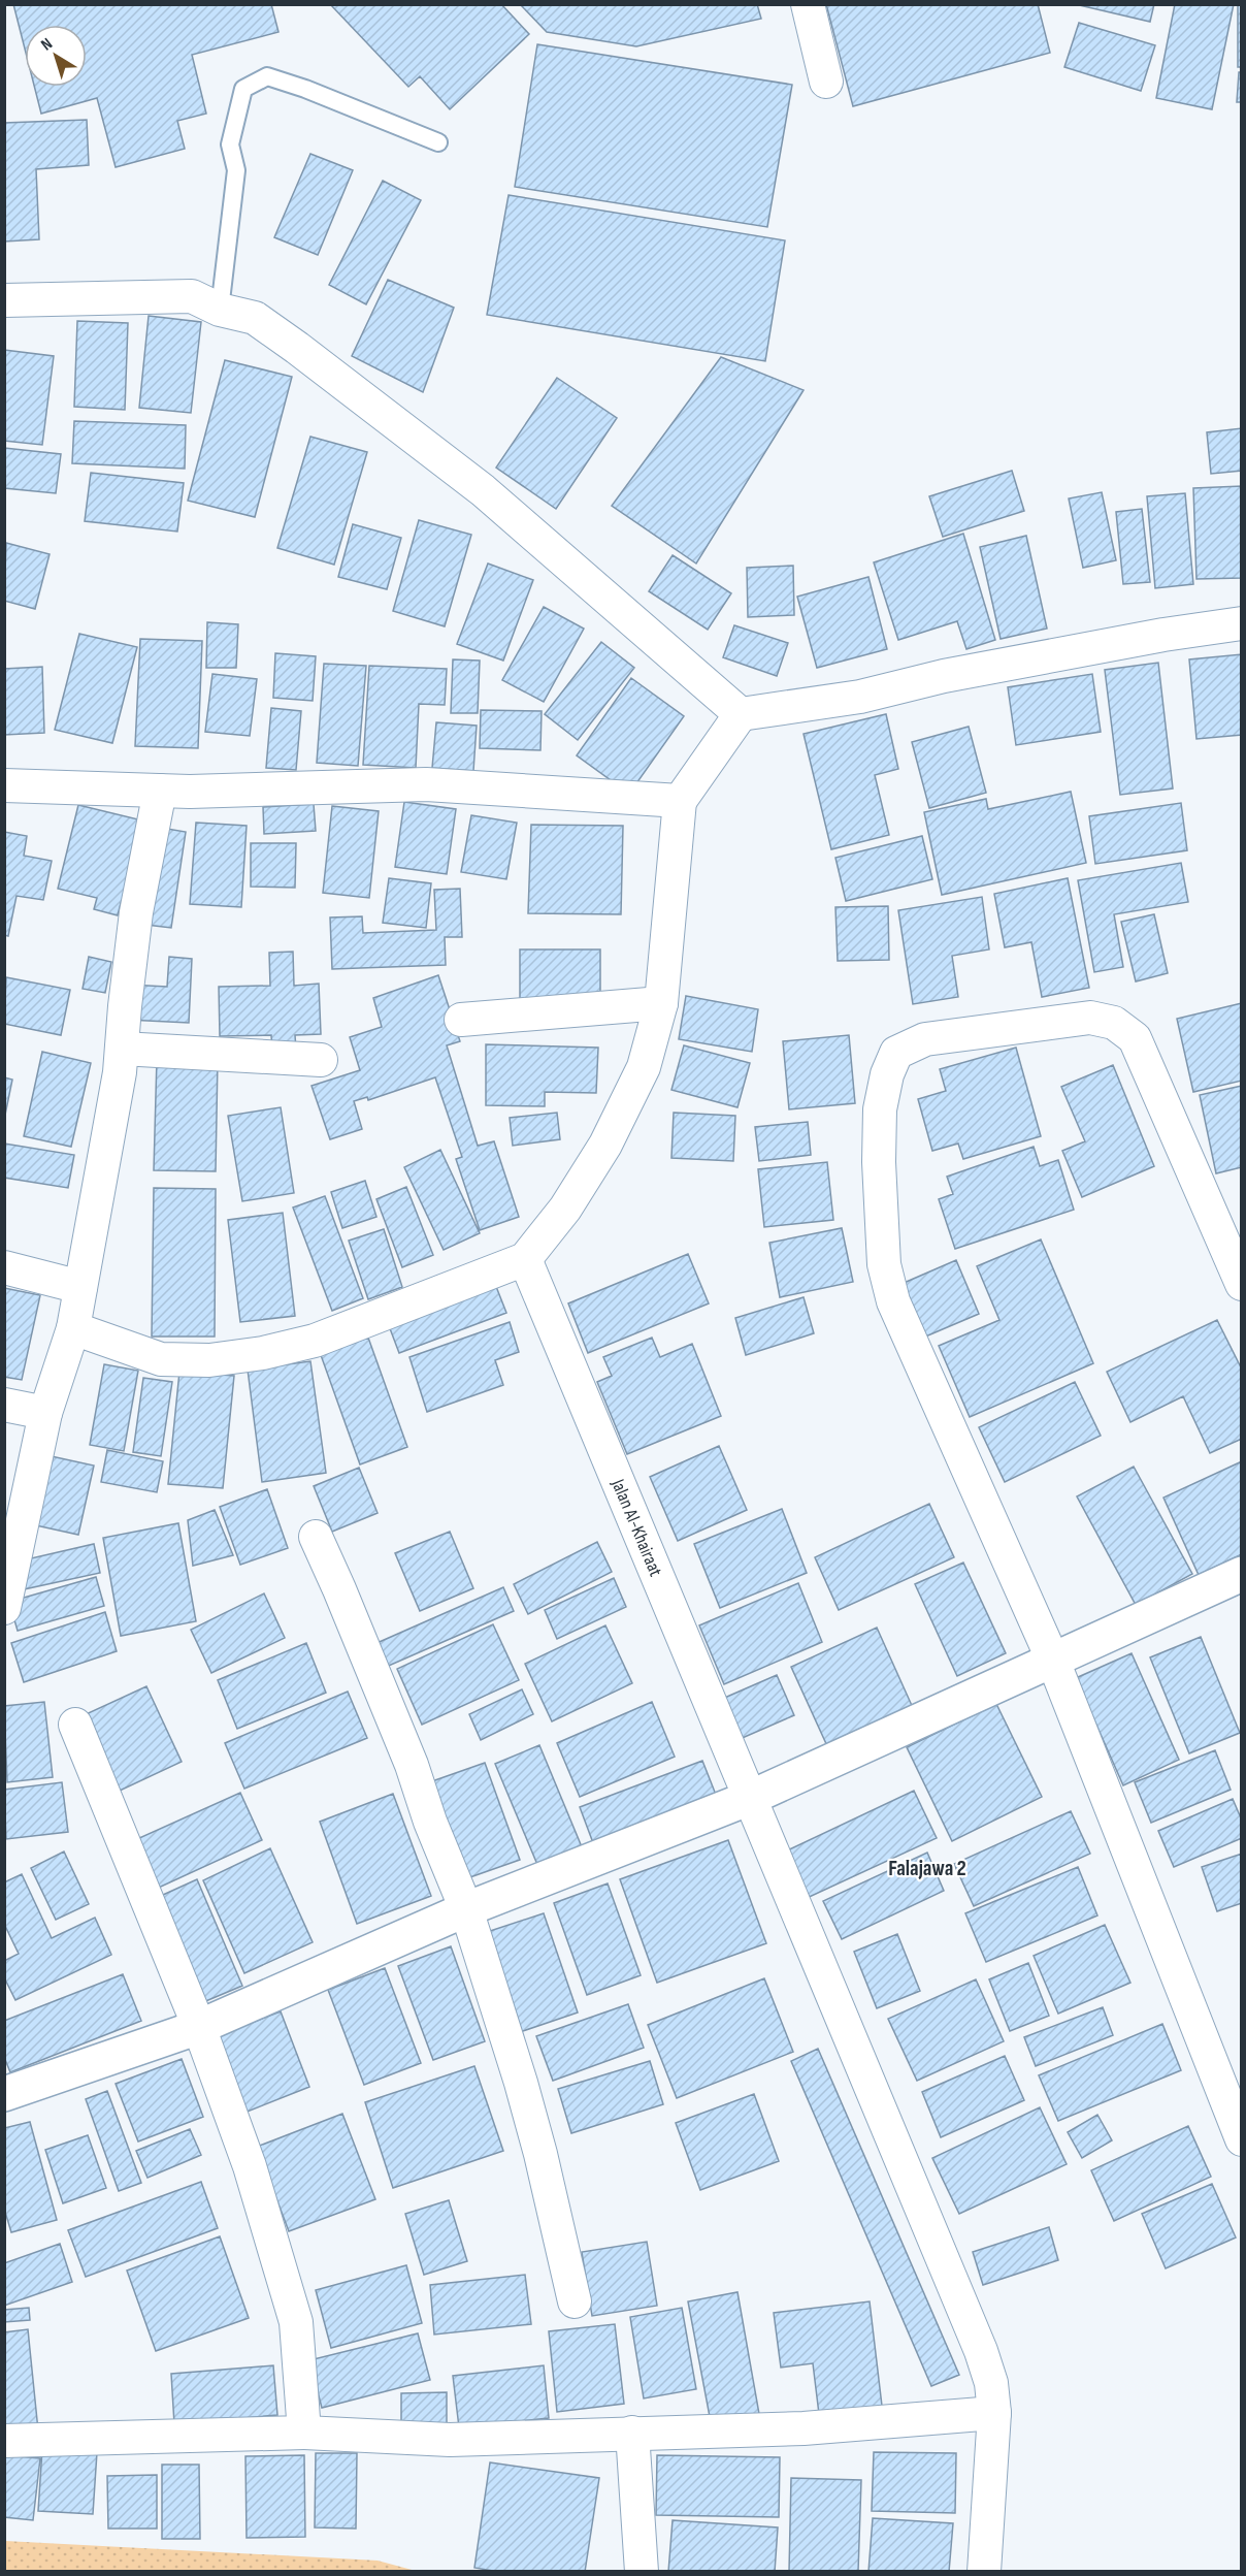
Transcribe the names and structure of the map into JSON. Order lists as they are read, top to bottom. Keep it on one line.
{"streets":{"street":["Jalan Al-Khairaat"]},"districts":["Falajawa 2"],"north":"top left"}
